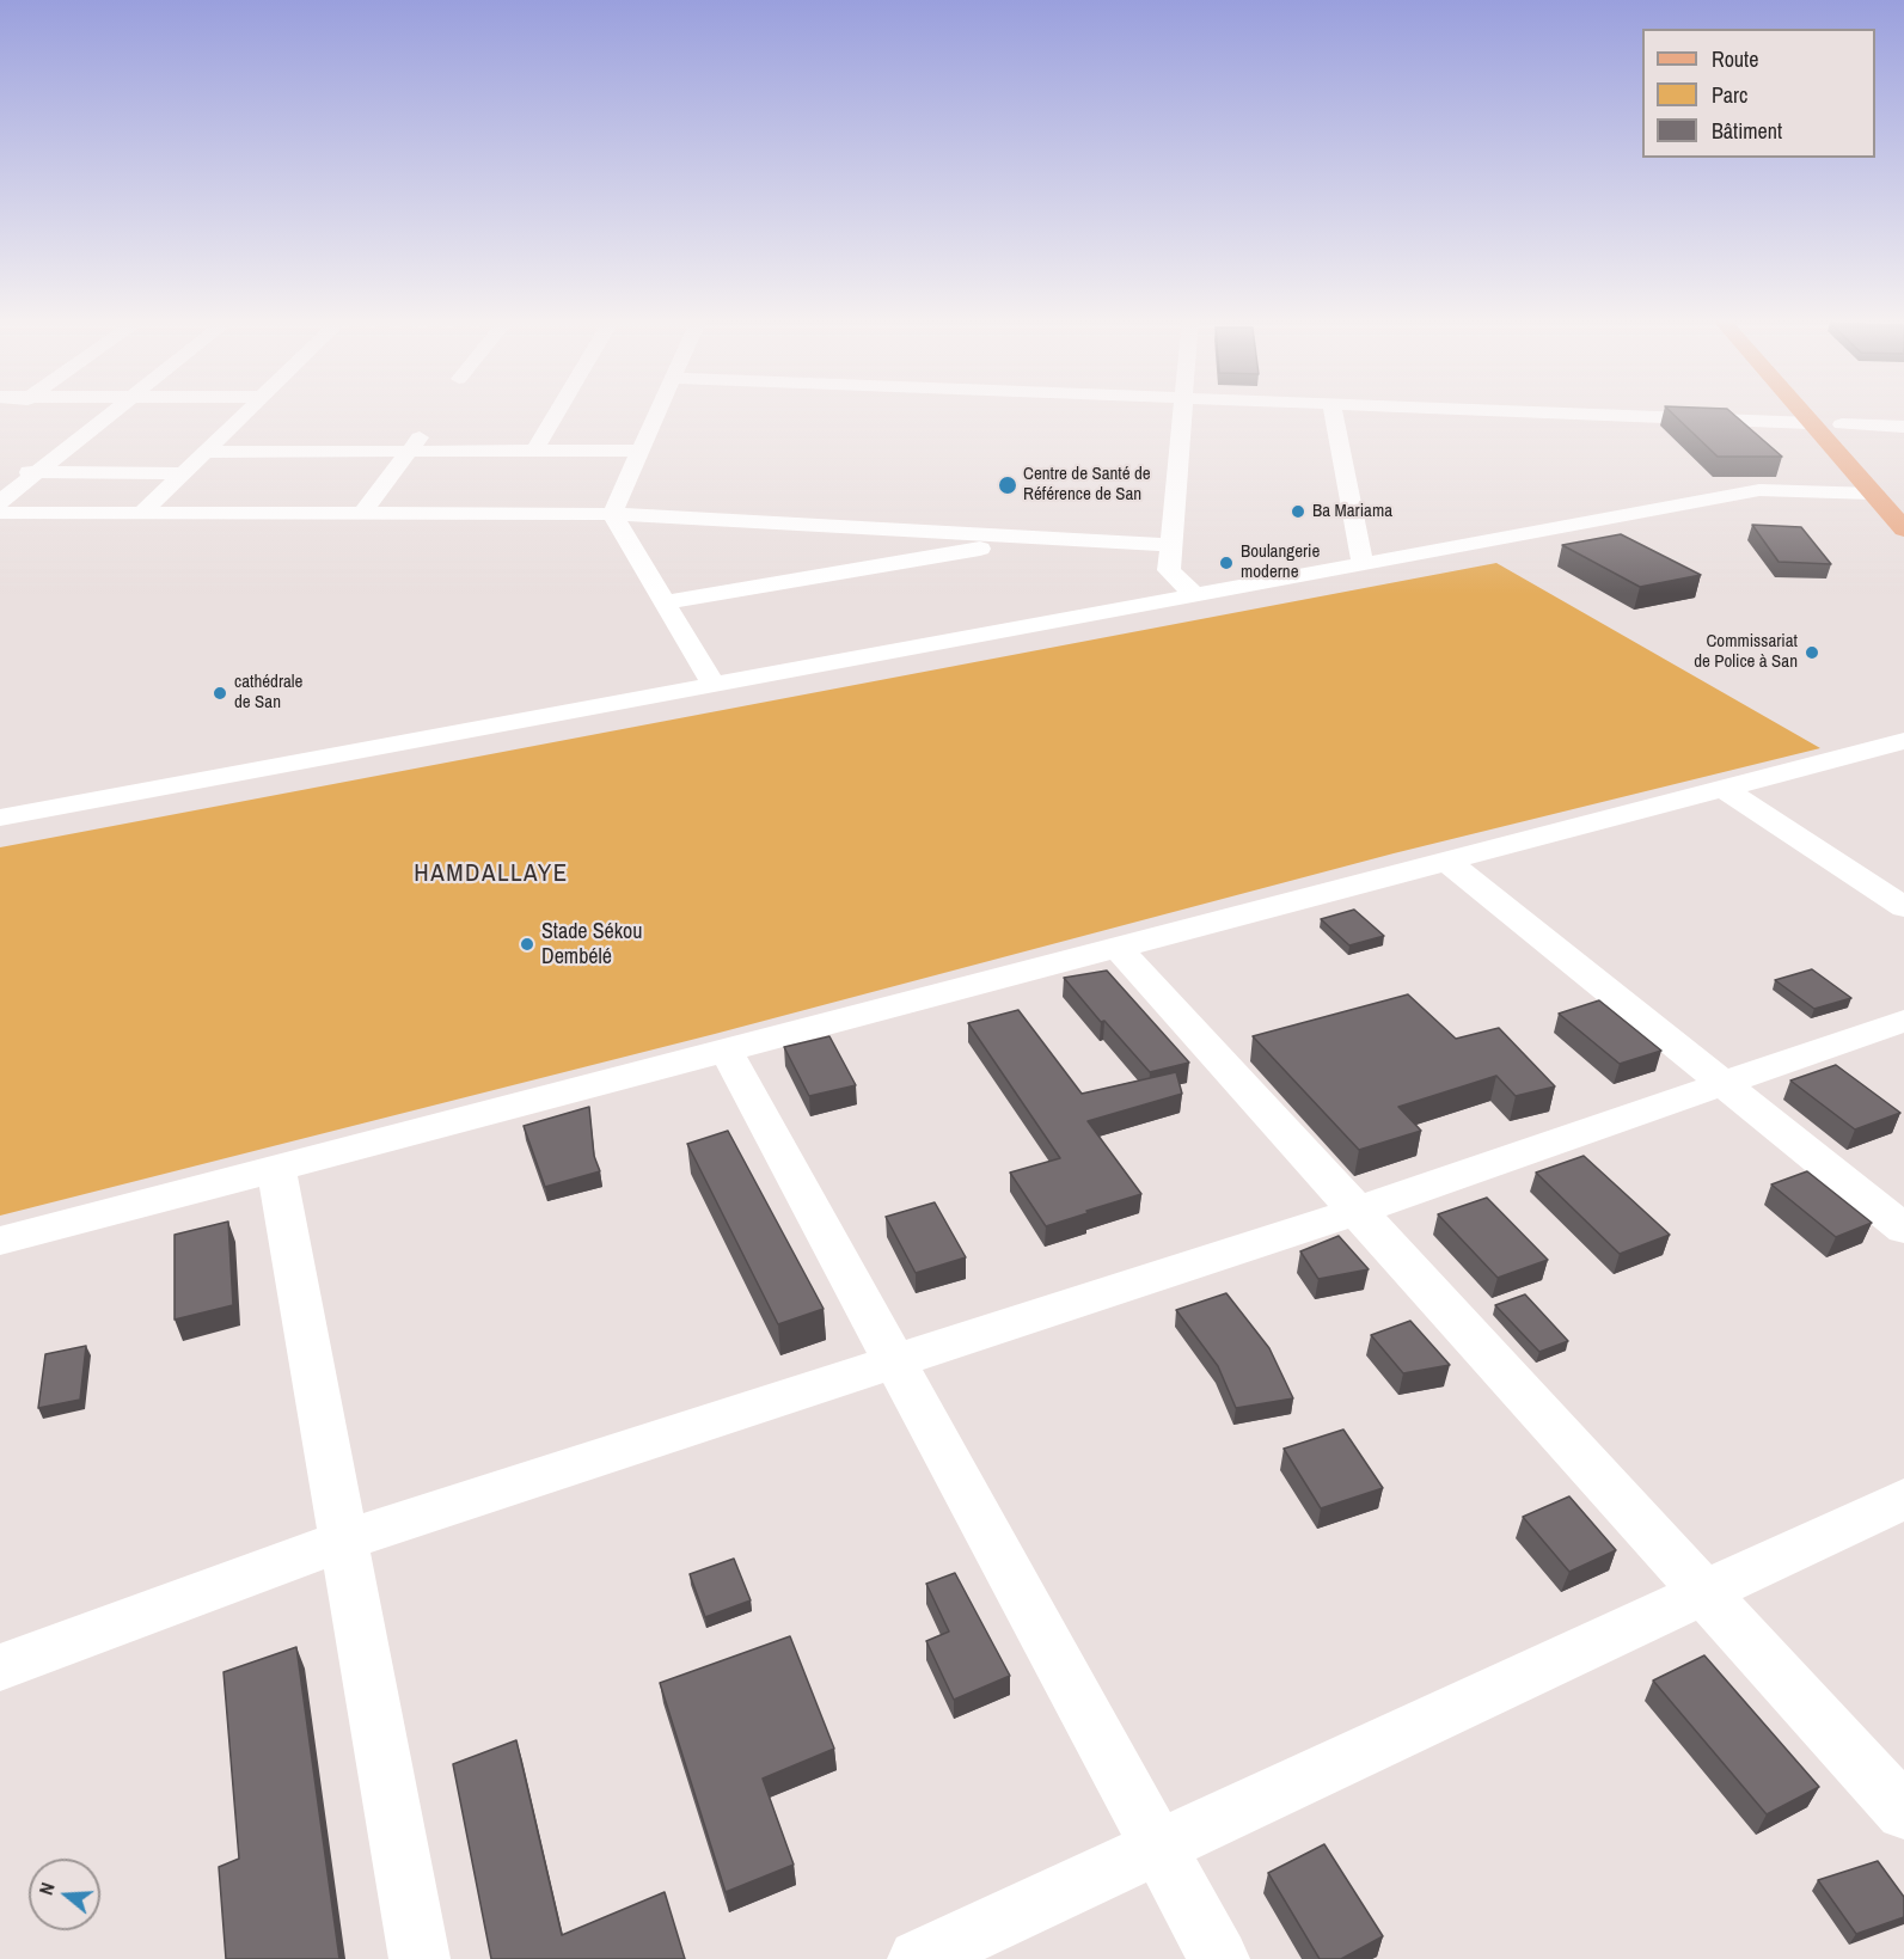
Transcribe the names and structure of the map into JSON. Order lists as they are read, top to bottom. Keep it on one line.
{"districts":["HAMDALLAYE"],"places":["Centre de Santé de Référence de San","Ba Mariama","Boulangerie moderne","Commissariat de Police à San","cathédrale de San","Stade Sékou Dembélé"],"legend":["Route","Parc","Bâtiment"],"north":"left"}
